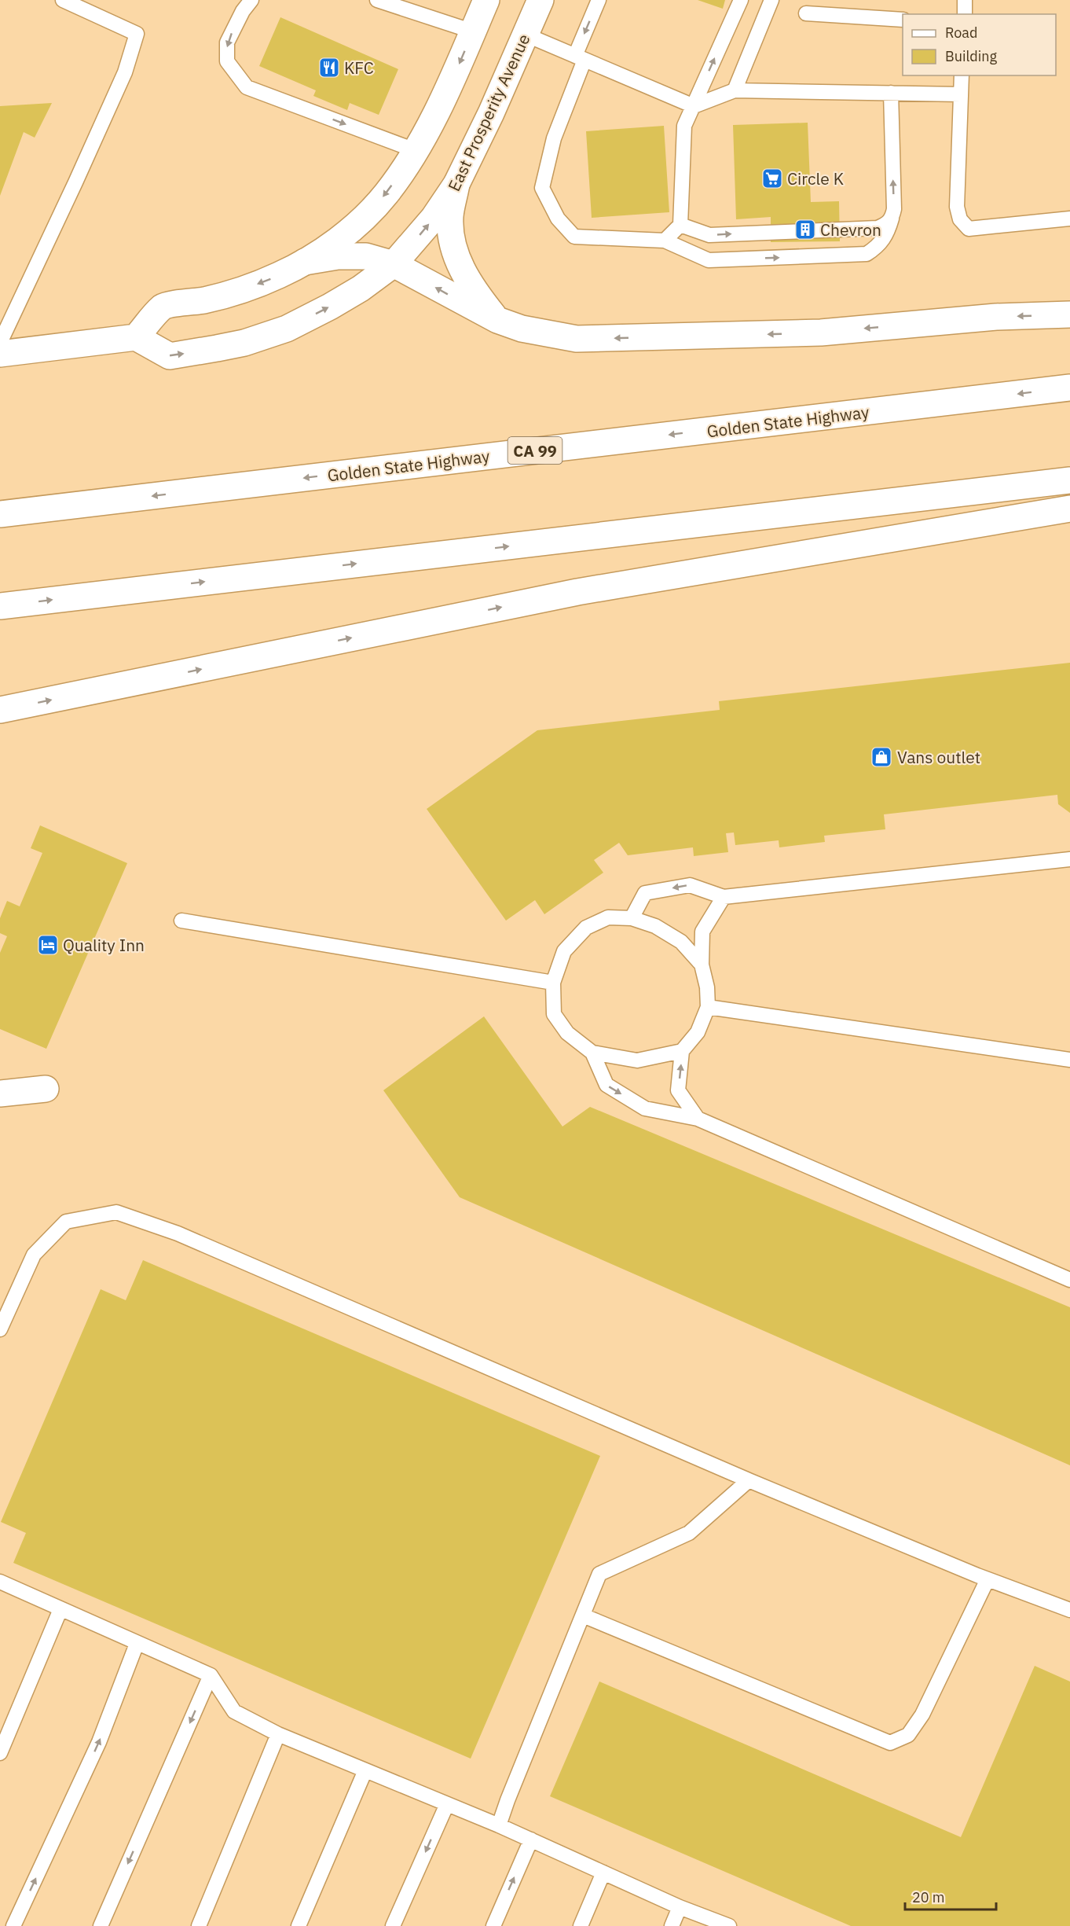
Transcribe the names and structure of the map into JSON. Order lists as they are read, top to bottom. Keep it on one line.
{"streets":{"main road":["East Prosperity Avenue","Golden State Highway","CA 99"]},"places":{"restaurant":["KFC"],"supermarket":["Circle K"],"building":["Chevron"],"shop":["Vans outlet"],"hotel":["Quality Inn"]},"legend":["Road","Building"],"scale_bar":"20 m"}
